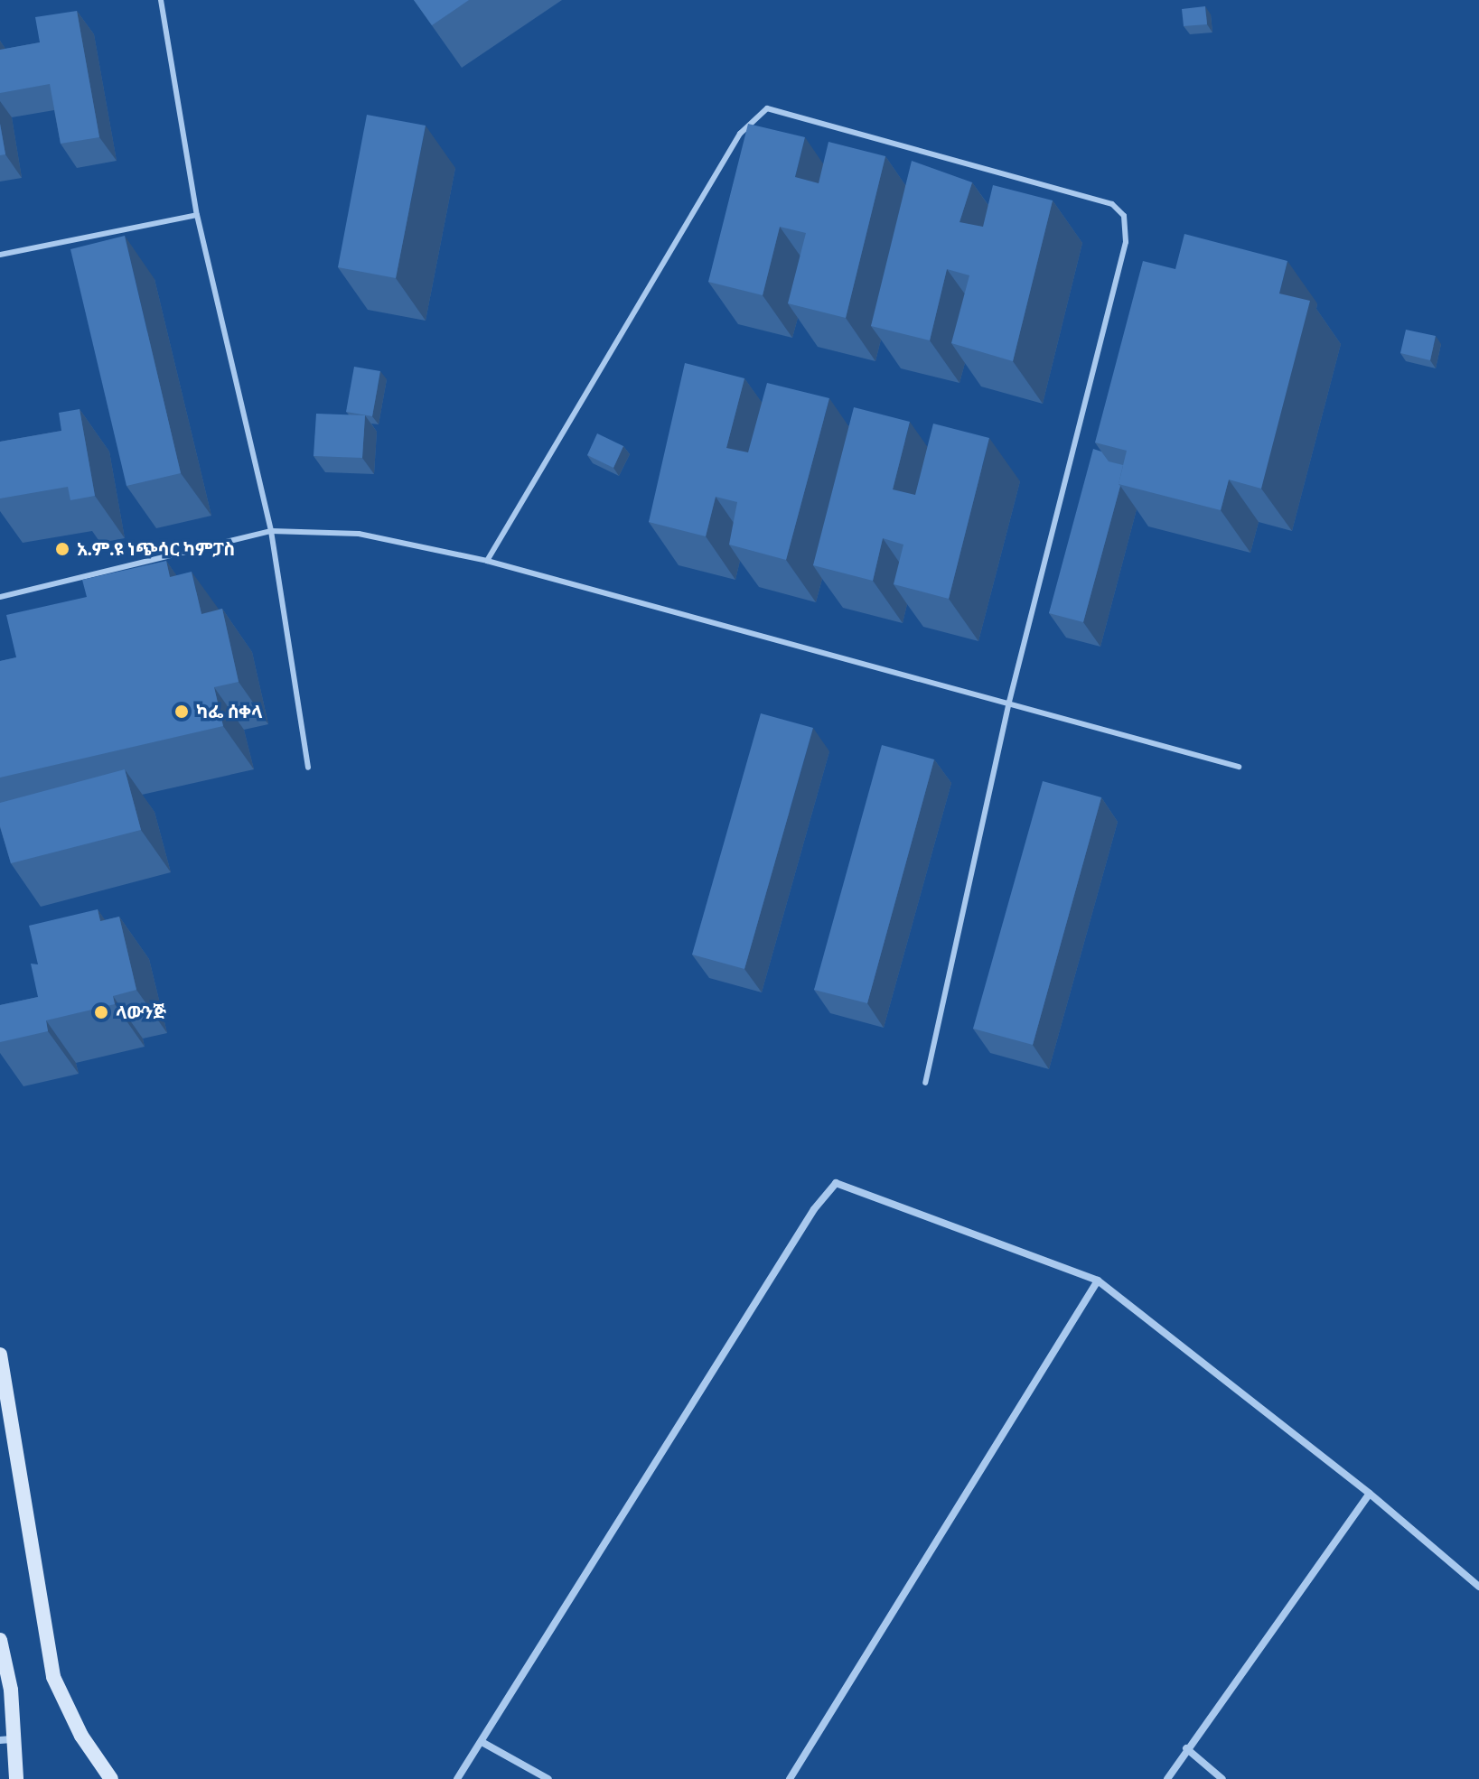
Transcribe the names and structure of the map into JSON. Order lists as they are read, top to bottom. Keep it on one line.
{"places":["አ.ም.ዩ ነጭሳር ካምፓስ","ካፌ ሰቀላ","ላውንጅ"]}
